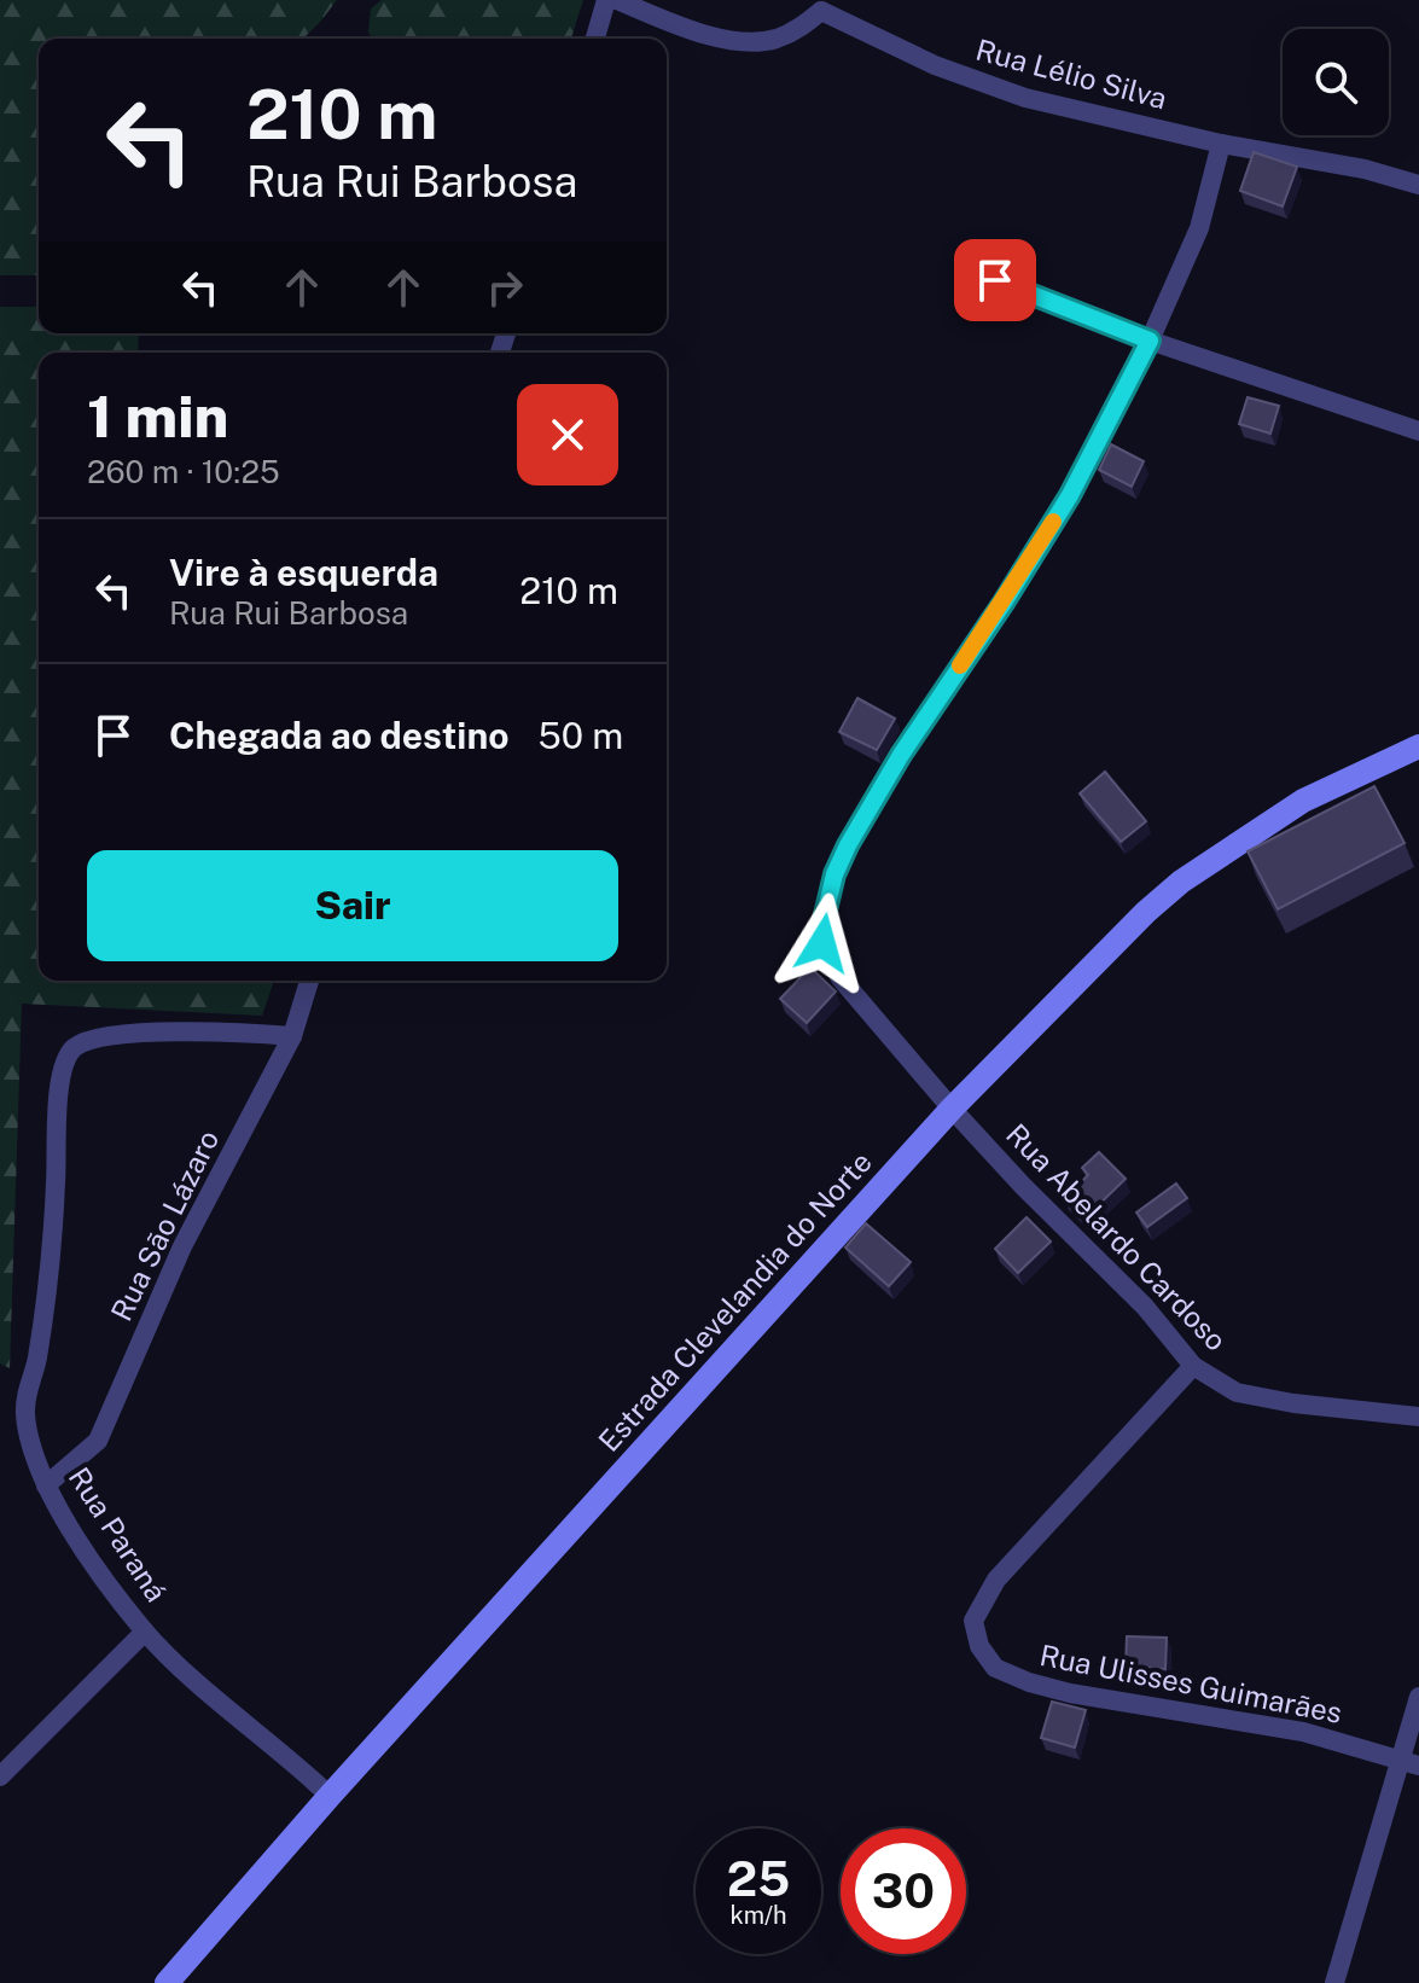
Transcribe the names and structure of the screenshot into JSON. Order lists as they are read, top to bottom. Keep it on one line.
{"streets":{"street":["Rua Lélio Silva","Rua São Lázaro","Rua Abelardo Cardoso","Estrada Clevelandia do Norte","Rua Paraná","Rua Ulisses Guimarães"]},"crossings":[["Rua São Lázaro","Rua Paraná"],["Rua Abelardo Cardoso","Estrada Clevelandia do Norte"],["Rua Abelardo Cardoso","Rua Ulisses Guimarães"],["Estrada Clevelandia do Norte","Rua Paraná"]],"page":{"turn":["210 m","Rua Rui Barbosa"],"heading":["1 min","260 m · 10:25"],"list":[{"name":"Vire à esquerda","note":"Rua Rui Barbosa","value":"210 m"},{"name":"Chegada ao destino","value":"50 m"}],"buttons":"Sair","speed":"25 km/h","limit":"30"}}
